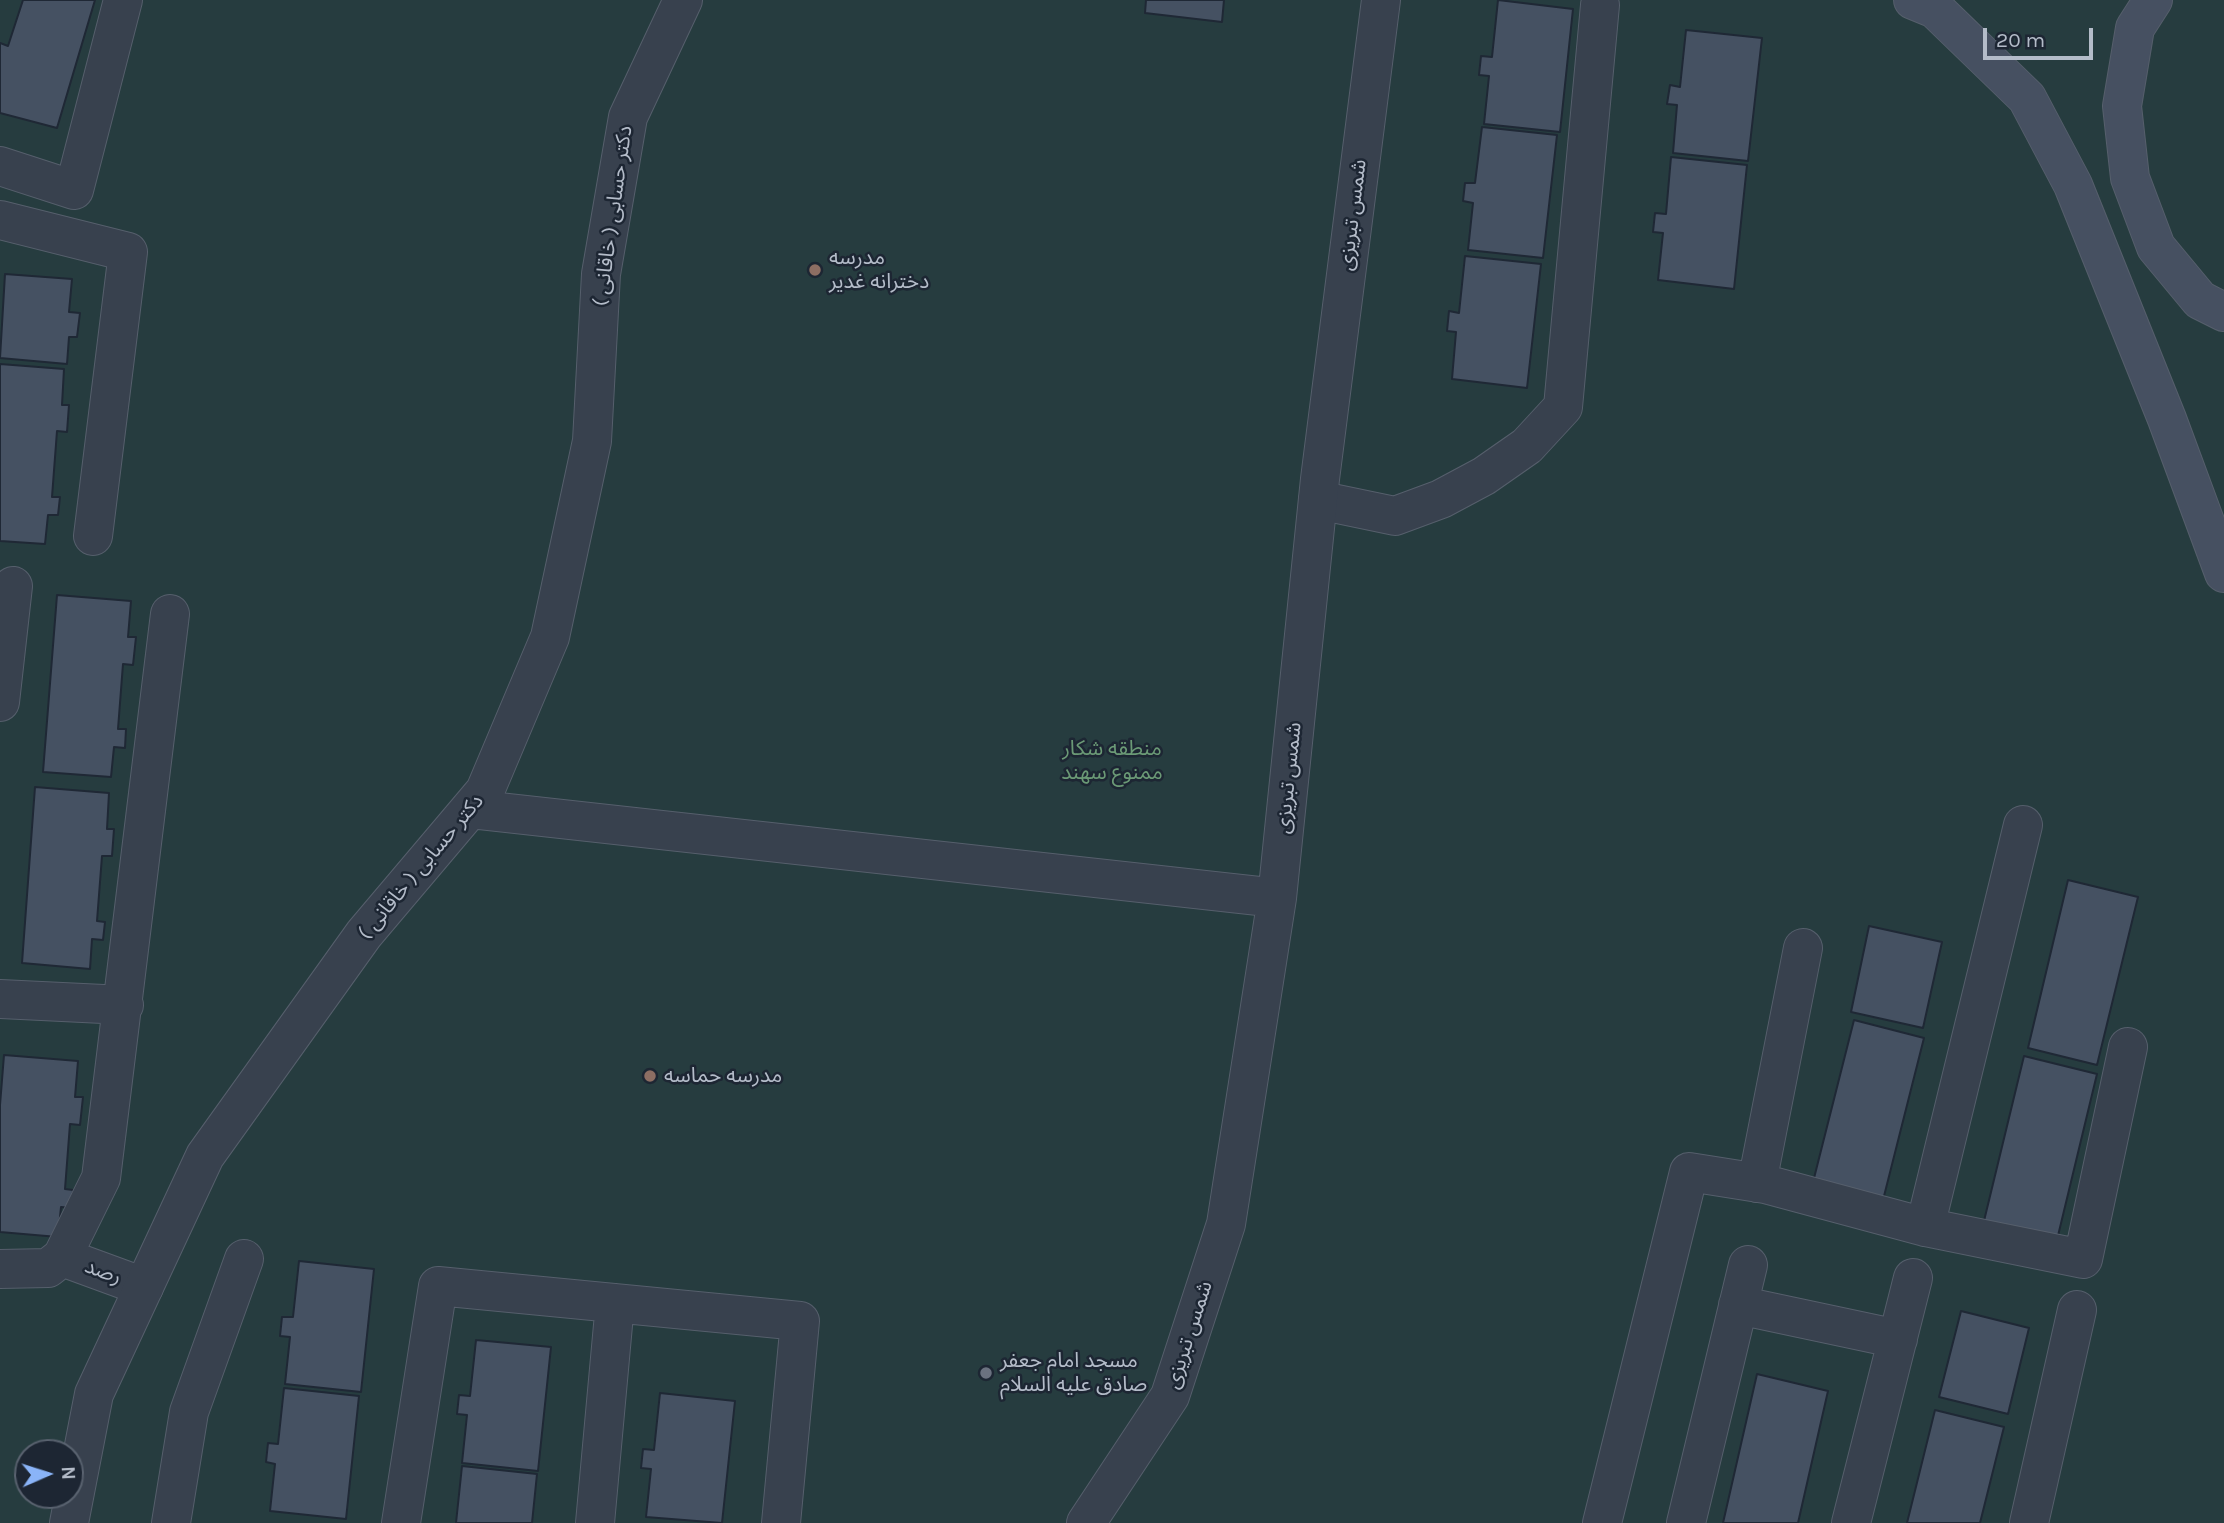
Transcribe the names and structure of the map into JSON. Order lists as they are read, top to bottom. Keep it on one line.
{"streets":{"street":["شمس تبریزی","دکتر حسابی ( خاقانی )","رصد"]},"crossings":[["دکتر حسابی ( خاقانی )","رصد"]],"parks":["منطقه شکار ممنوع سهند"],"places":["مدرسه دخترانه غدیر","مدرسه حماسه","مسجد امام جعفر صادق علیه السلام"],"scale_bar":"20 m","north":"right"}
